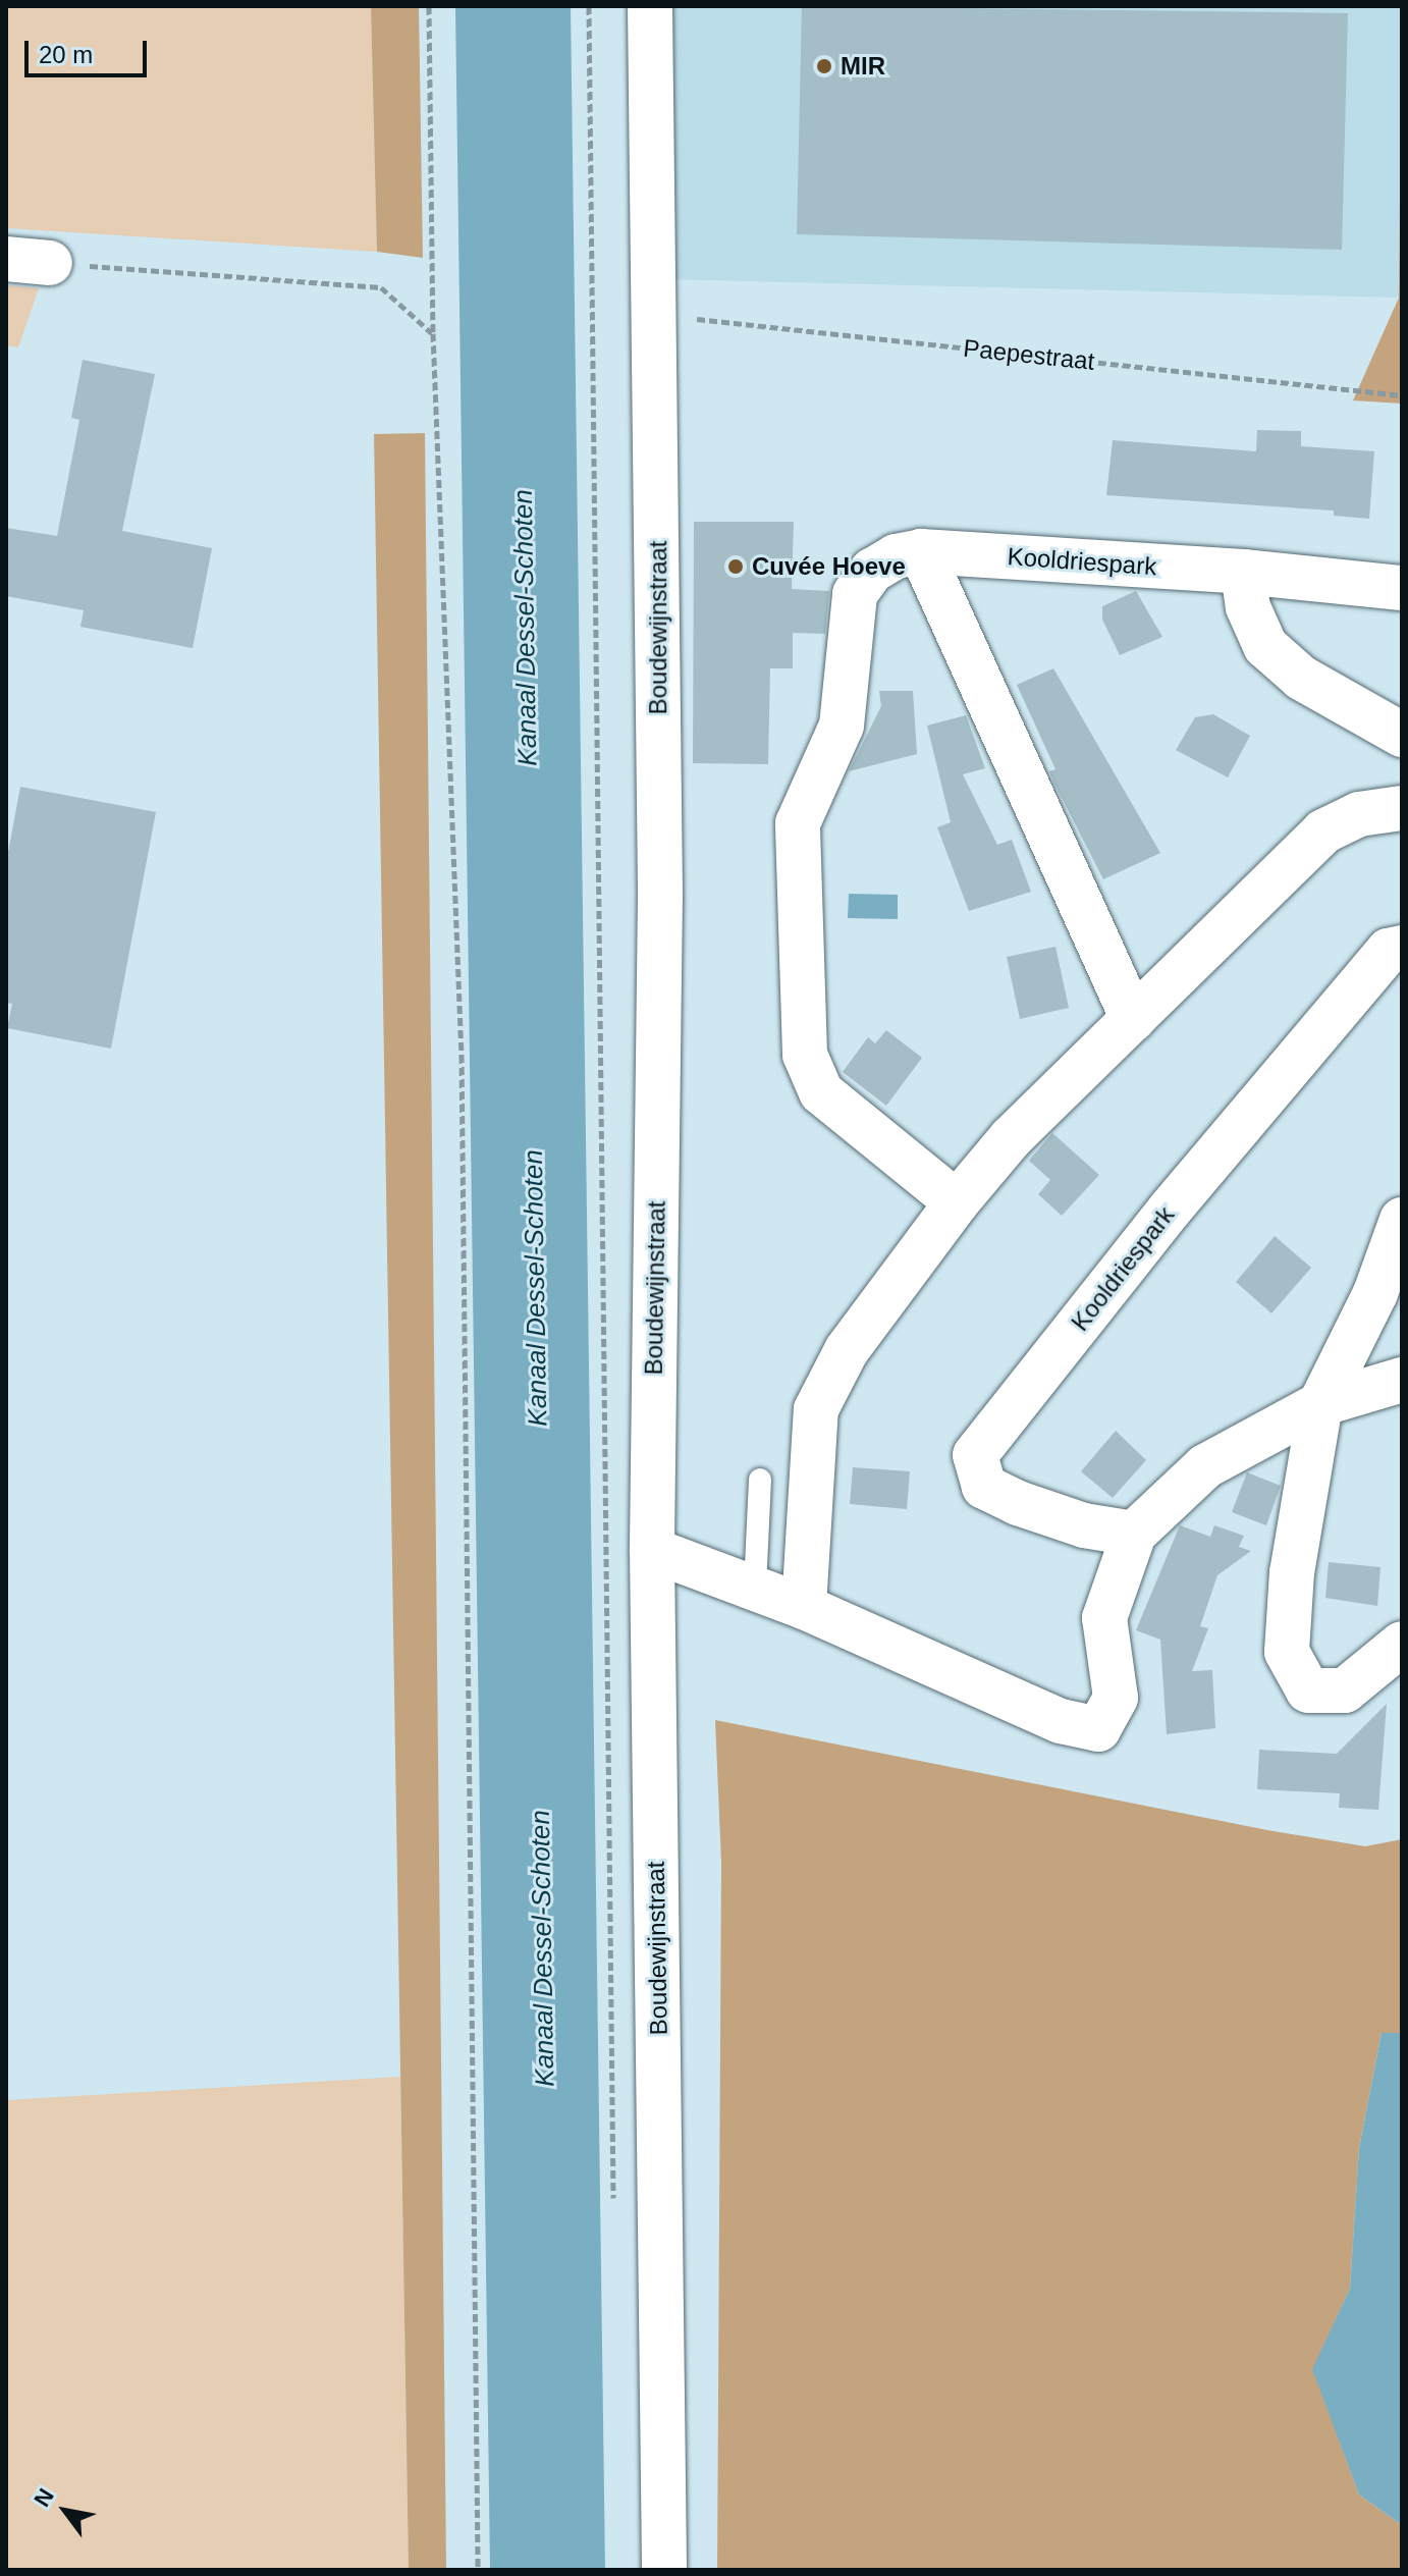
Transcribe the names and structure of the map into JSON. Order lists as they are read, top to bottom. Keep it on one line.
{"streets":{"street":["Kooldriespark","Boudewijnstraat"],"path":["Paepestraat"]},"crossings":[["Paepestraat","Boudewijnstraat"]],"water":["Kanaal Dessel-Schoten"],"places":["MIR","Cuvée Hoeve"],"scale_bar":"20 m","north":"top left"}
